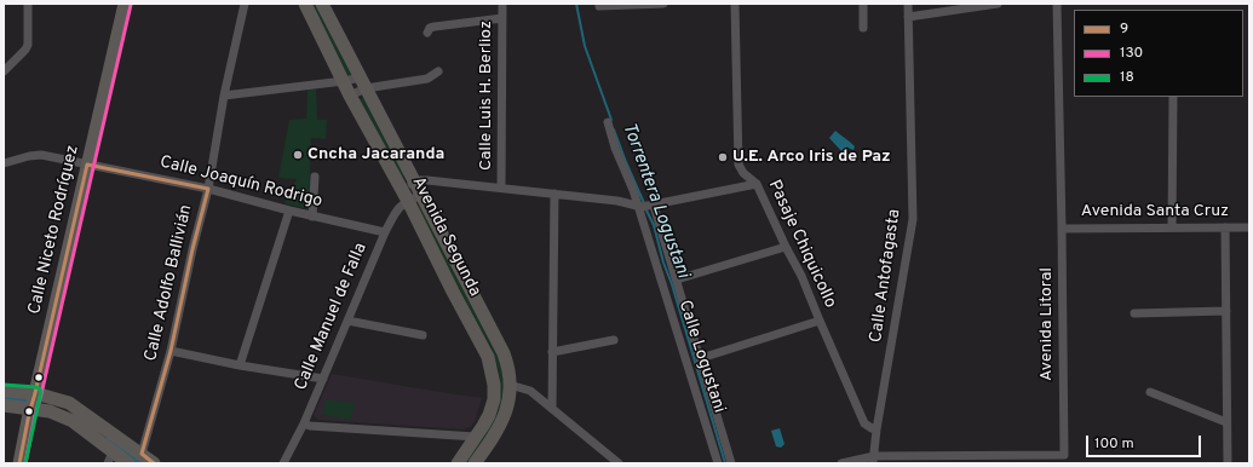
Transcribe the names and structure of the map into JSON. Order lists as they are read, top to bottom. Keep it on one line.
{"streets":{"main road":["Calle Niceto Rodríguez","Avenida Segunda"],"street":["Calle Luis H. Berlioz","Calle Joaquín Rodrigo","Avenida Santa Cruz","Pasaje Chiquicollo","Calle Antofagasta","Calle Adolfo Ballivián","Calle Manuel de Falla","Avenida Litoral","Calle Logustani"]},"crossings":[["Calle Joaquín Rodrigo","Calle Niceto Rodríguez"],["Calle Joaquín Rodrigo","Calle Adolfo Ballivián"],["Calle Joaquín Rodrigo","Calle Manuel de Falla"],["Avenida Santa Cruz","Avenida Litoral"],["Avenida Segunda","Calle Manuel de Falla"],["Pasaje Chiquicollo","Calle Antofagasta"],["Calle Antofagasta","Avenida Litoral"]],"water":["Torrentera Logustani"],"places":["Cncha Jacaranda","U.E. Arco Iris de Paz"],"lines":["transit line 130","transit line 9","transit line 18"],"legend":["9","130","18"],"scale_bar":"100 m"}
